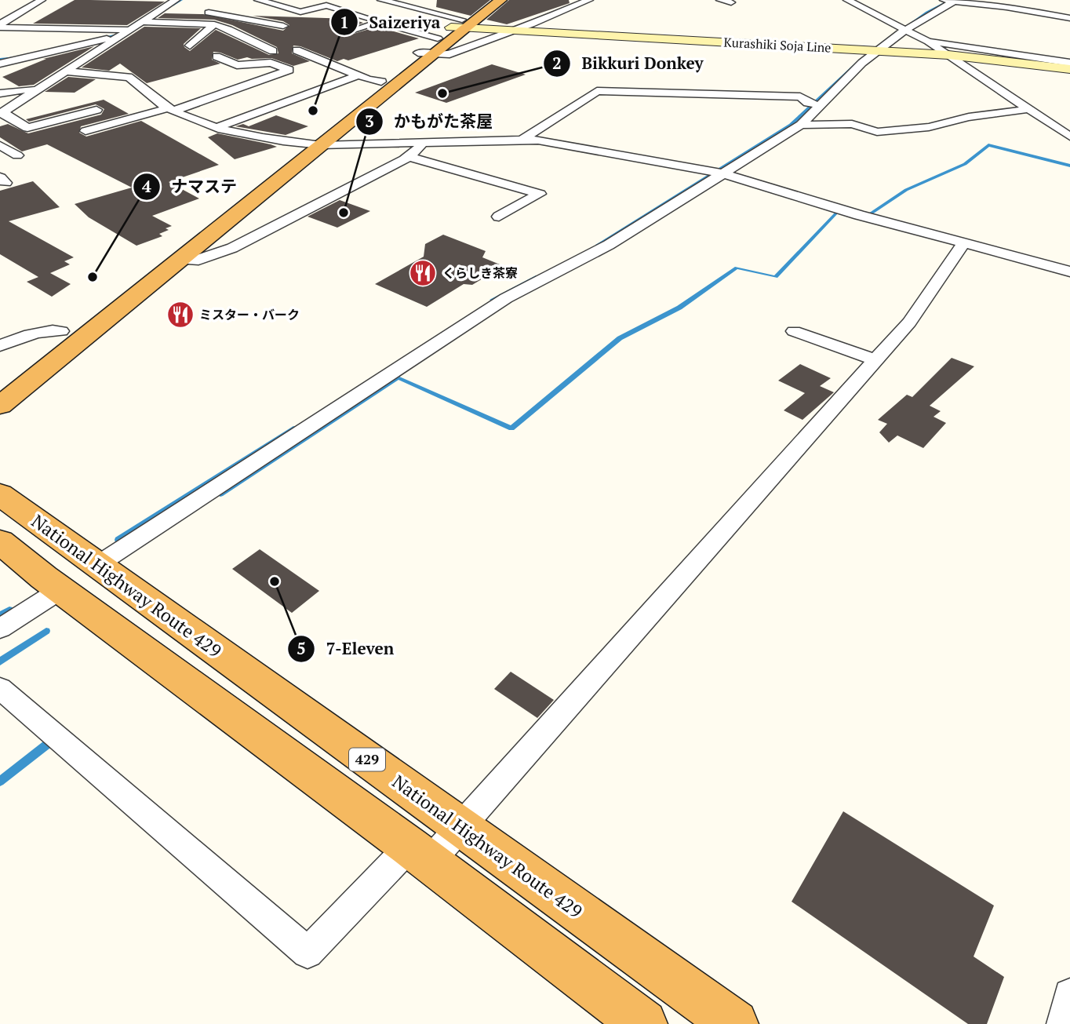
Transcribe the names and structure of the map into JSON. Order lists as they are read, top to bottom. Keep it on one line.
{"streets":{"highway":["National Highway Route 429","429"],"main road":["Kurashiki Soja Line"]},"places":{"other":["Bikkuri Donkey","Saizeriya","かもがた茶屋","ナマステ","7-Eleven"],"restaurant":["くらしき茶寮","ミスター・バーク"]}}
